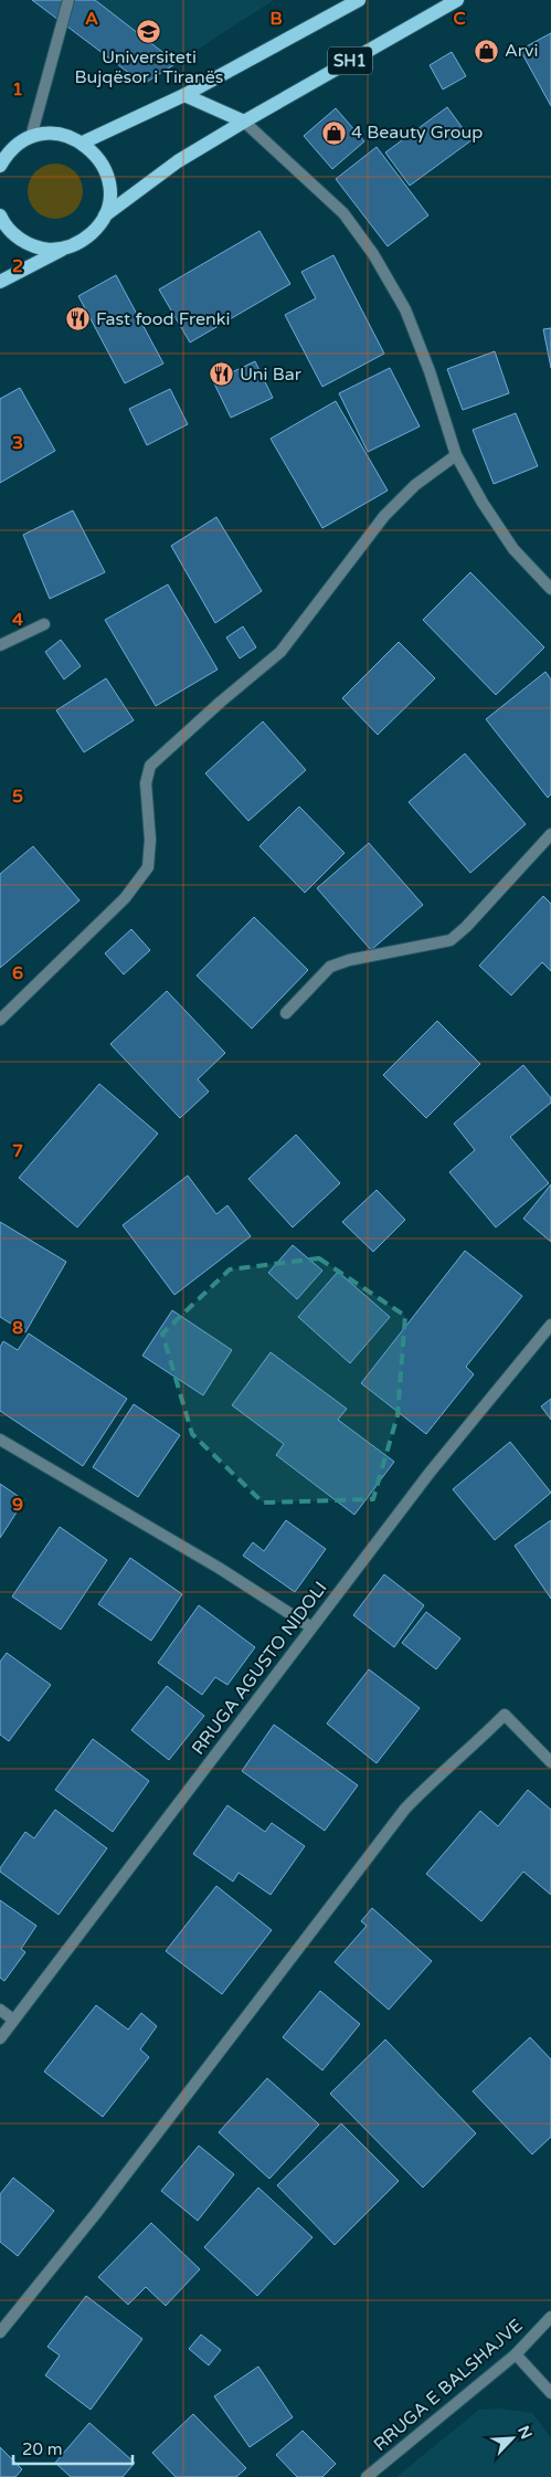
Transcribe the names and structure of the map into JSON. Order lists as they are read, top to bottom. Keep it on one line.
{"streets":{"main road":["SH1"],"street":["RRUGA AGUSTO NIDOLI","RRUGA E BALSHAJVE"]},"places":{"school or university":["Universiteti Bujqësor i Tiranës"],"shop":["Arvi","4 Beauty Group"],"restaurant":["Fast food Frenki","Uni Bar"]},"scale_bar":"20 m","north":"top right","grid":{"columns":["A","B","C"],"rows":["1","2","3","4","5","6","7","8","9"]}}
